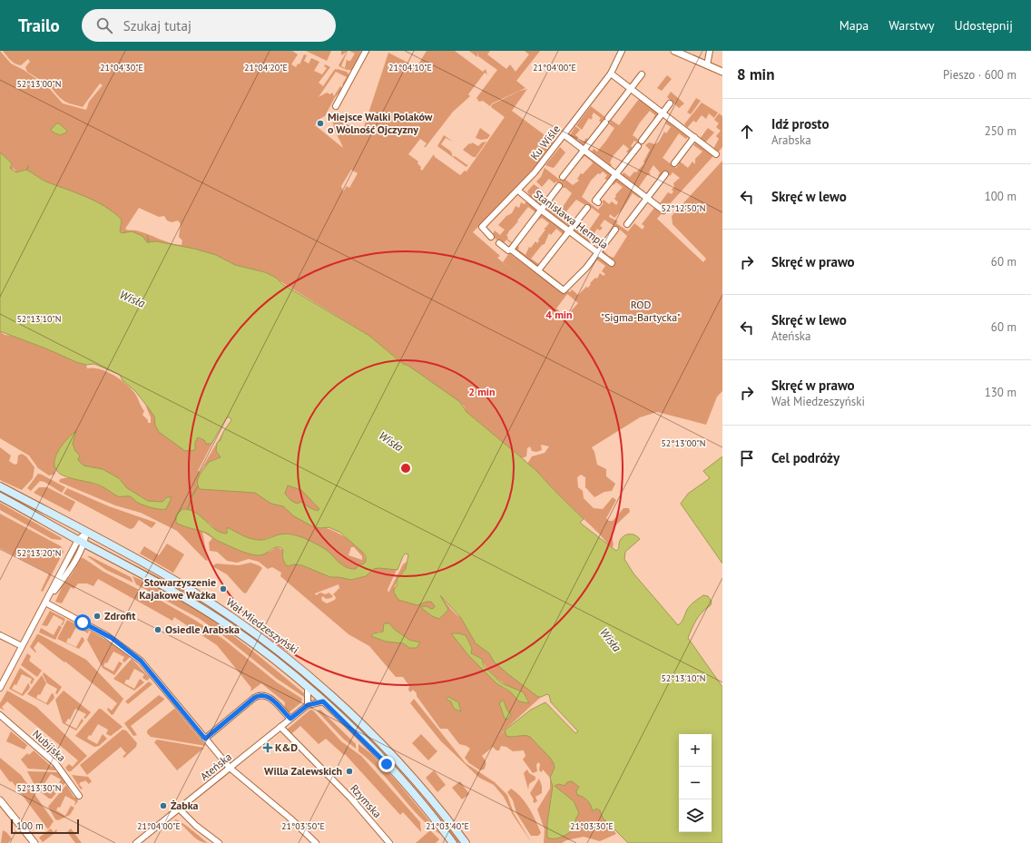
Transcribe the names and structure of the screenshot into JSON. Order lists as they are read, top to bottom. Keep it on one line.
{"streets":{"main road":["Wał Miedzeszyński"],"street":["Ku Wiśle","Stanisława Hempla","Nubijska","Ateńska","Rzymska"]},"crossings":[["Ku Wiśle","Stanisława Hempla"],["Wał Miedzeszyński","Ateńska"],["Ateńska","Rzymska"]],"water":["Wisła"],"parks":["ROD \"Sigma-Bartycka\""],"places":{"other":["Miejsce Walki Polaków o Wolność Ojczyzny","Stowarzyszenie Kajakowe Ważka","Zdrofit","Osiedle Arabska","Willa Zalewskich","Żabka"],"health":["K&D"]},"scale_bar":"100 m","page":{"header":"Trailo","search":"Szukaj tutaj","nav":["Mapa","Warstwy","Udostępnij"],"heading":["8 min","Pieszo · 600 m"],"list":[["Idź prosto","Arabska","250 m"],["Skręć w lewo","100 m"],["Skręć w prawo","60 m"],["Skręć w lewo","Ateńska","60 m"],["Skręć w prawo","Wał Miedzeszyński","130 m"],"Cel podróży"],"map_buttons":["+","−"],"scale":"100 m"},"coordinates":["21°04'30\"E","21°04'20\"E","21°04'10\"E","21°04'00\"E","52°13'00\"N","52°12'50\"N","52°13'10\"N","52°13'20\"N","52°13'30\"N","21°03'50\"E","21°03'40\"E","21°03'30\"E"],"rings":["4 min","2 min"]}
